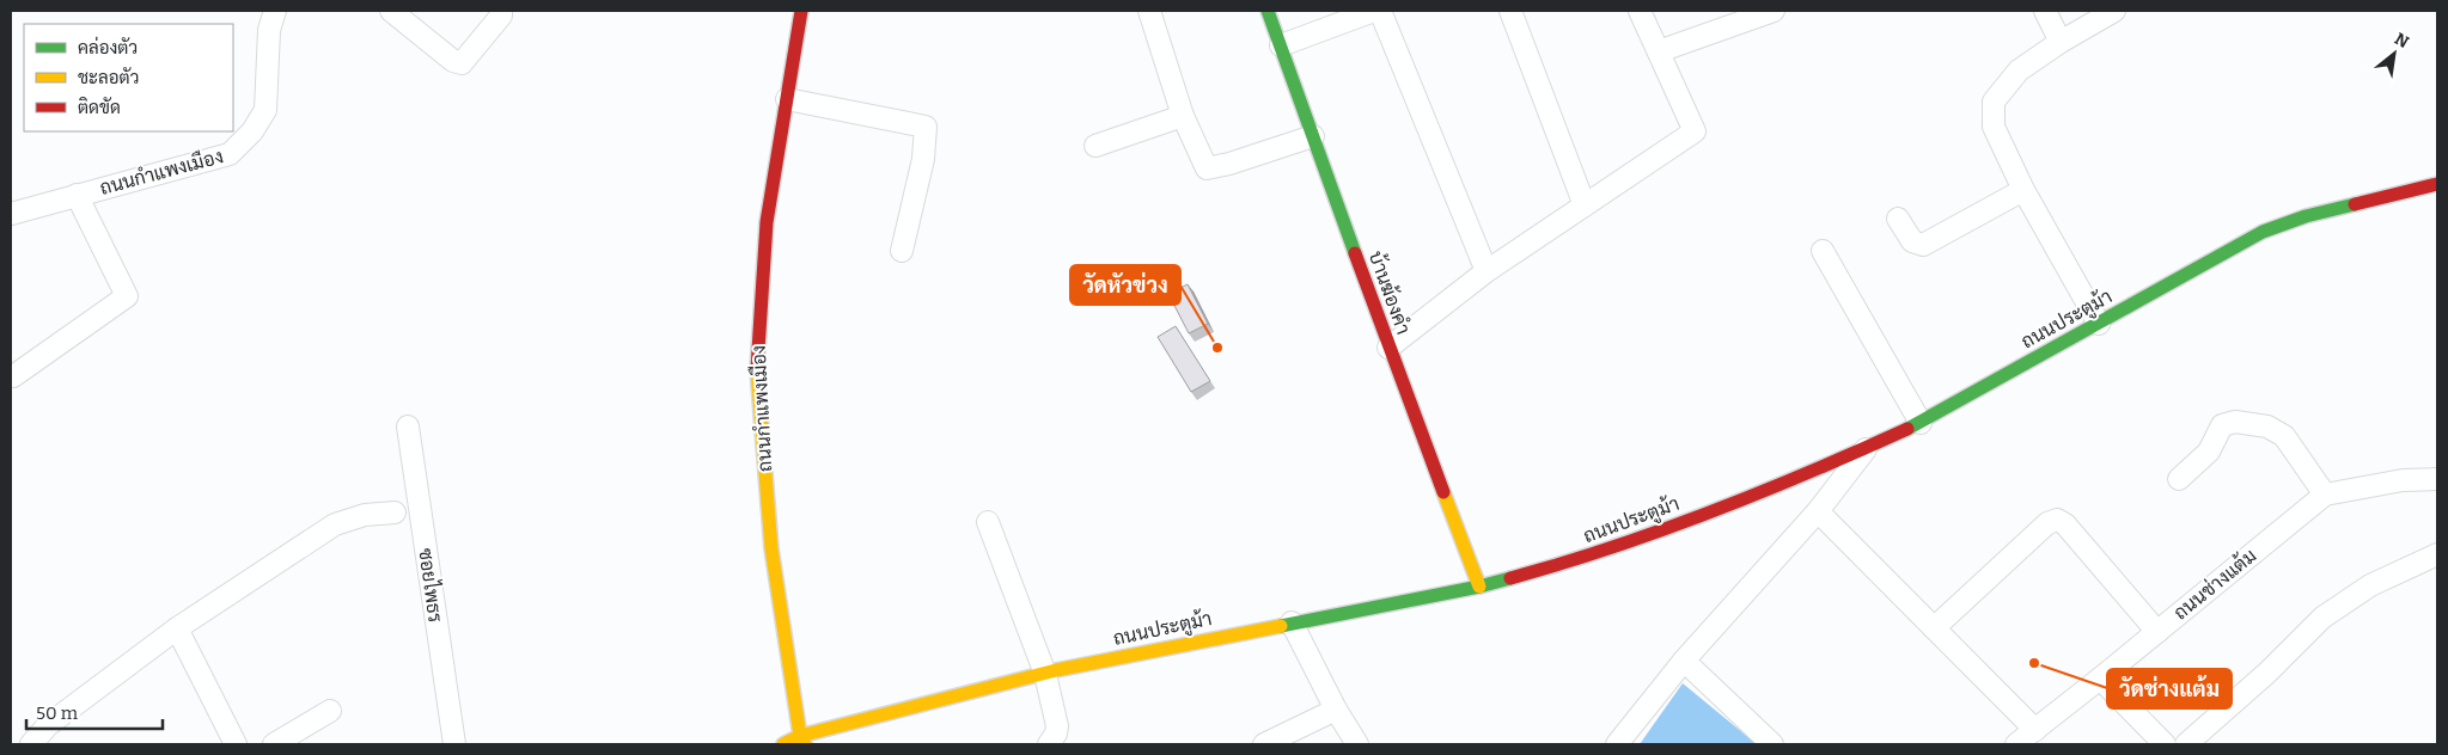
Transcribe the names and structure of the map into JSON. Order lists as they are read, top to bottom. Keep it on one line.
{"streets":{"main road":["ถนนกำแพงเมือง","บ้านฆ้องคำ","ถนนประตูม้า"],"street":["ถนนช่างแต้ม","ซอยไพธร"]},"crossings":[["ถนนกำแพงเมือง","ถนนประตูม้า"],["บ้านฆ้องคำ","ถนนประตูม้า"]],"places":["วัดหัวข่วง","วัดช่างแต้ม"],"legend":["คล่องตัว","ชะลอตัว","ติดขัด"],"scale_bar":"50 m","north":"top right"}
